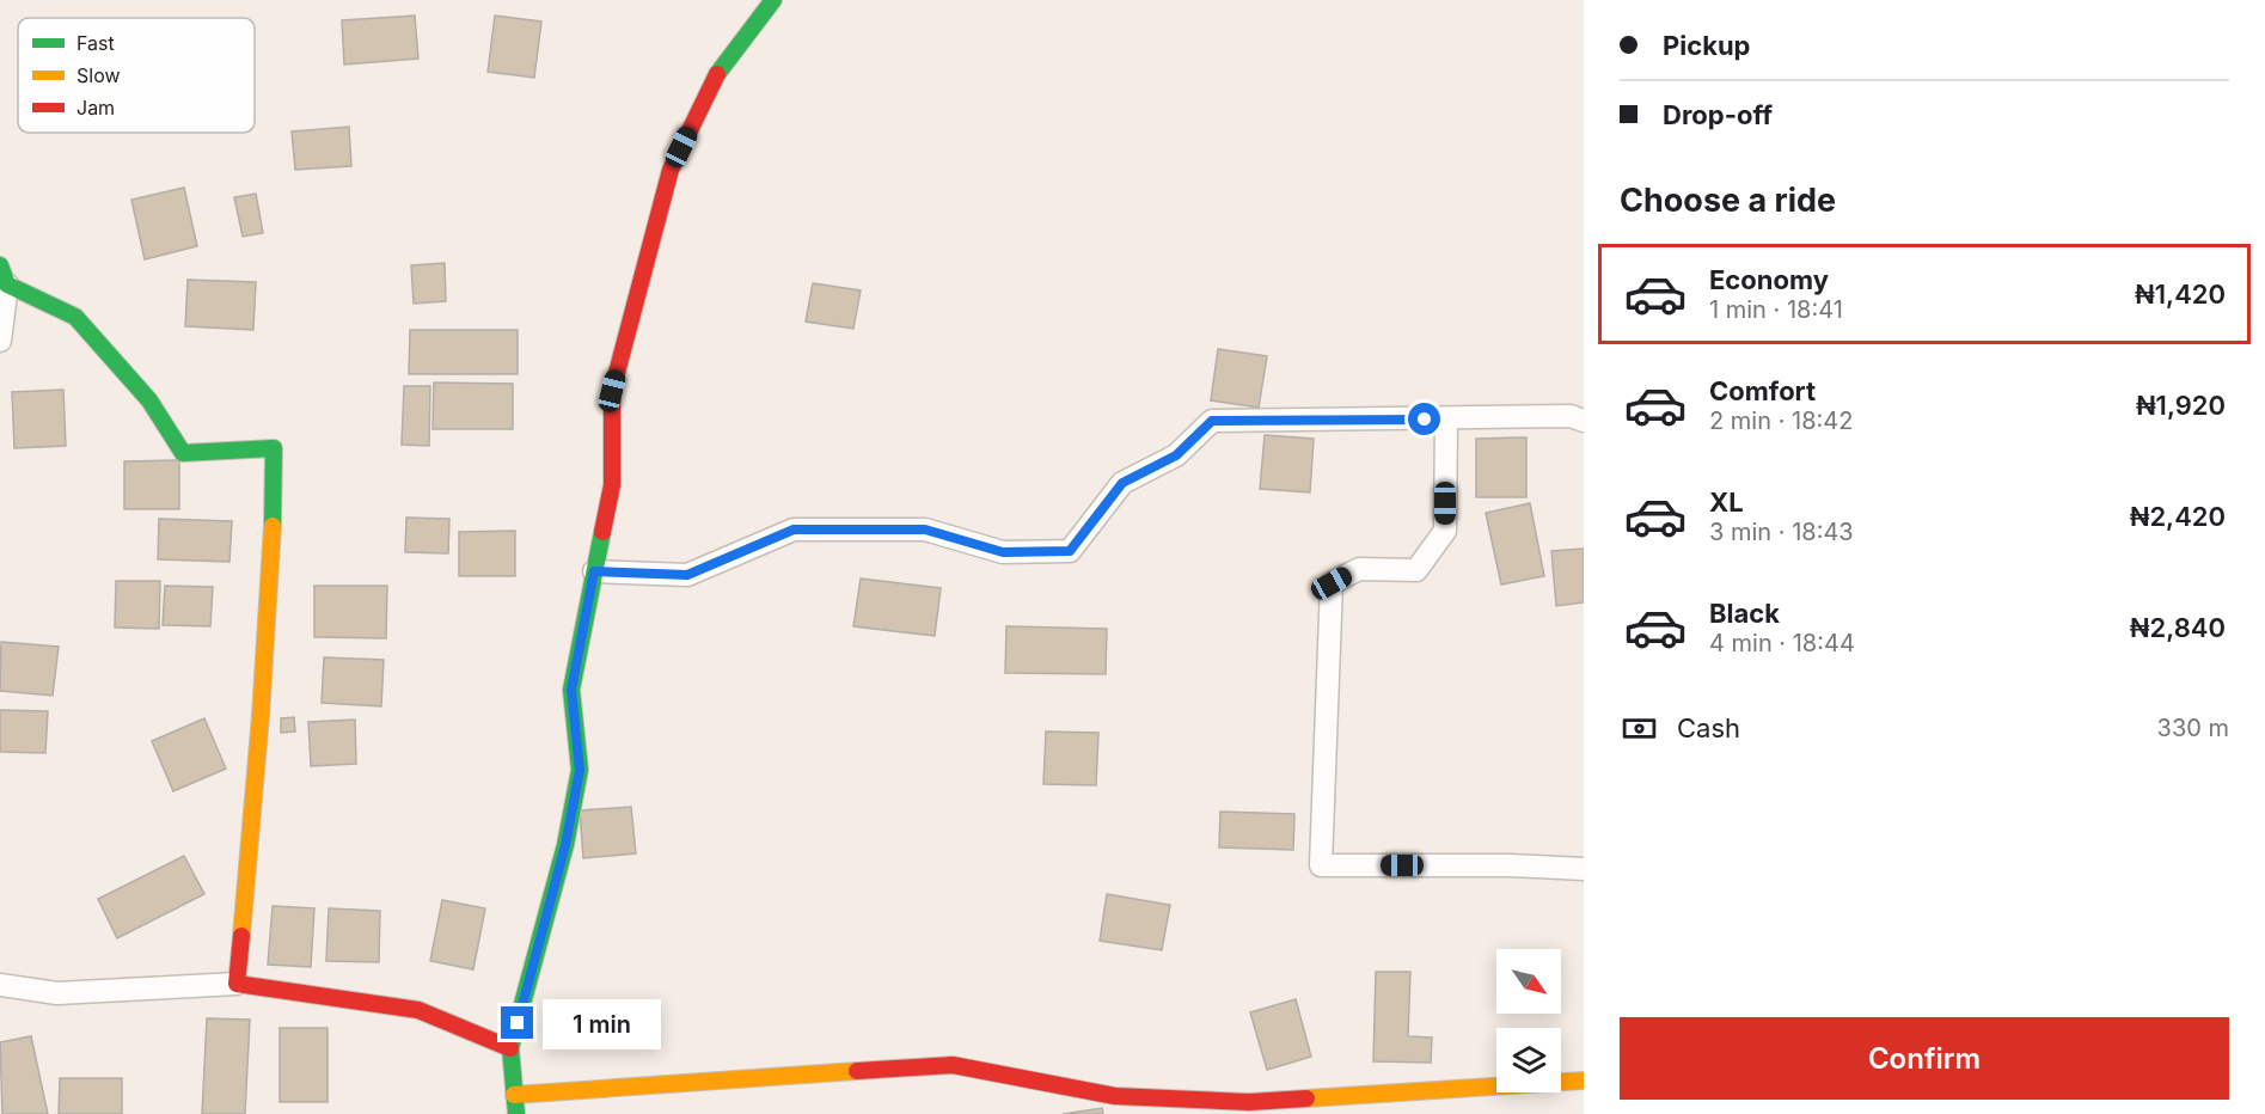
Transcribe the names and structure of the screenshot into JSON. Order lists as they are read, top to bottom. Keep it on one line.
{"legend":["Fast","Slow","Jam"],"north":"bottom right","page":{"banner":["Pickup","Drop-off"],"heading":"Choose a ride","list":[{"name":"Economy","note":"1 min · 18:41","value":"₦1,420"},{"name":"Comfort","note":"2 min · 18:42","value":"₦1,920"},{"name":"XL","note":"3 min · 18:43","value":"₦2,420"},{"name":"Black","note":"4 min · 18:44","value":"₦2,840"}],"pay":["Cash","330 m"],"bubble":"1 min","buttons":"Confirm"}}
